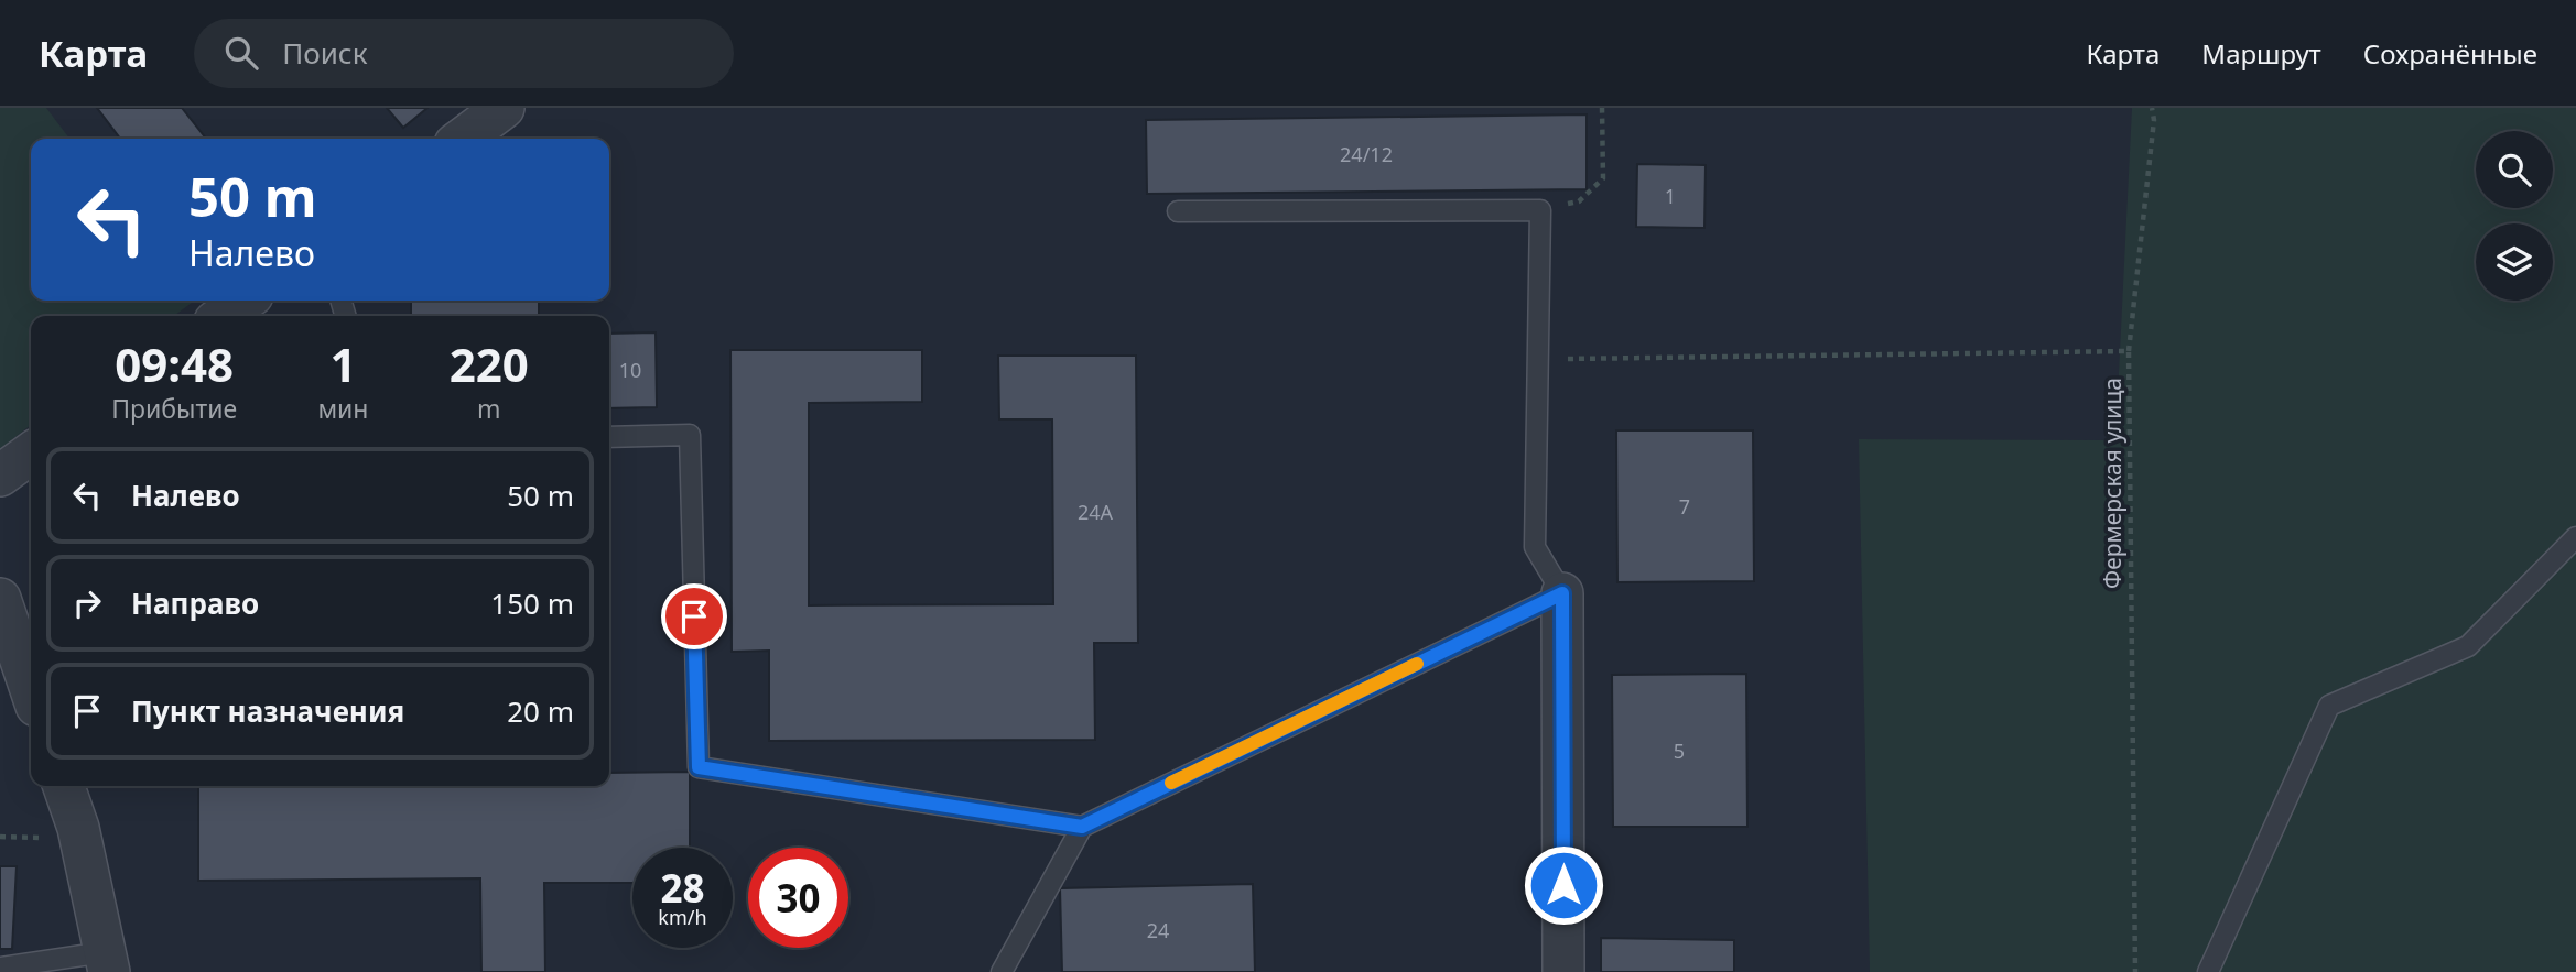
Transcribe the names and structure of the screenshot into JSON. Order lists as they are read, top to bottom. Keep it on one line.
{"streets":{"path":["Фермерская улица"]},"house_numbers":["24/12","1","10","7","24А","5","24"],"page":{"header":"Карта","search":"Поиск","nav":["Карта","Маршрут","Сохранённые"],"turn":["50 m","Налево"],"eta":["09:48","Прибытие","1","мин","220","m"],"list":[{"name":"Налево","value":"50 m"},{"name":"Направо","value":"150 m"},{"name":"Пункт назначения","value":"20 m"}],"speed":"28 km/h","limit":"30"}}
